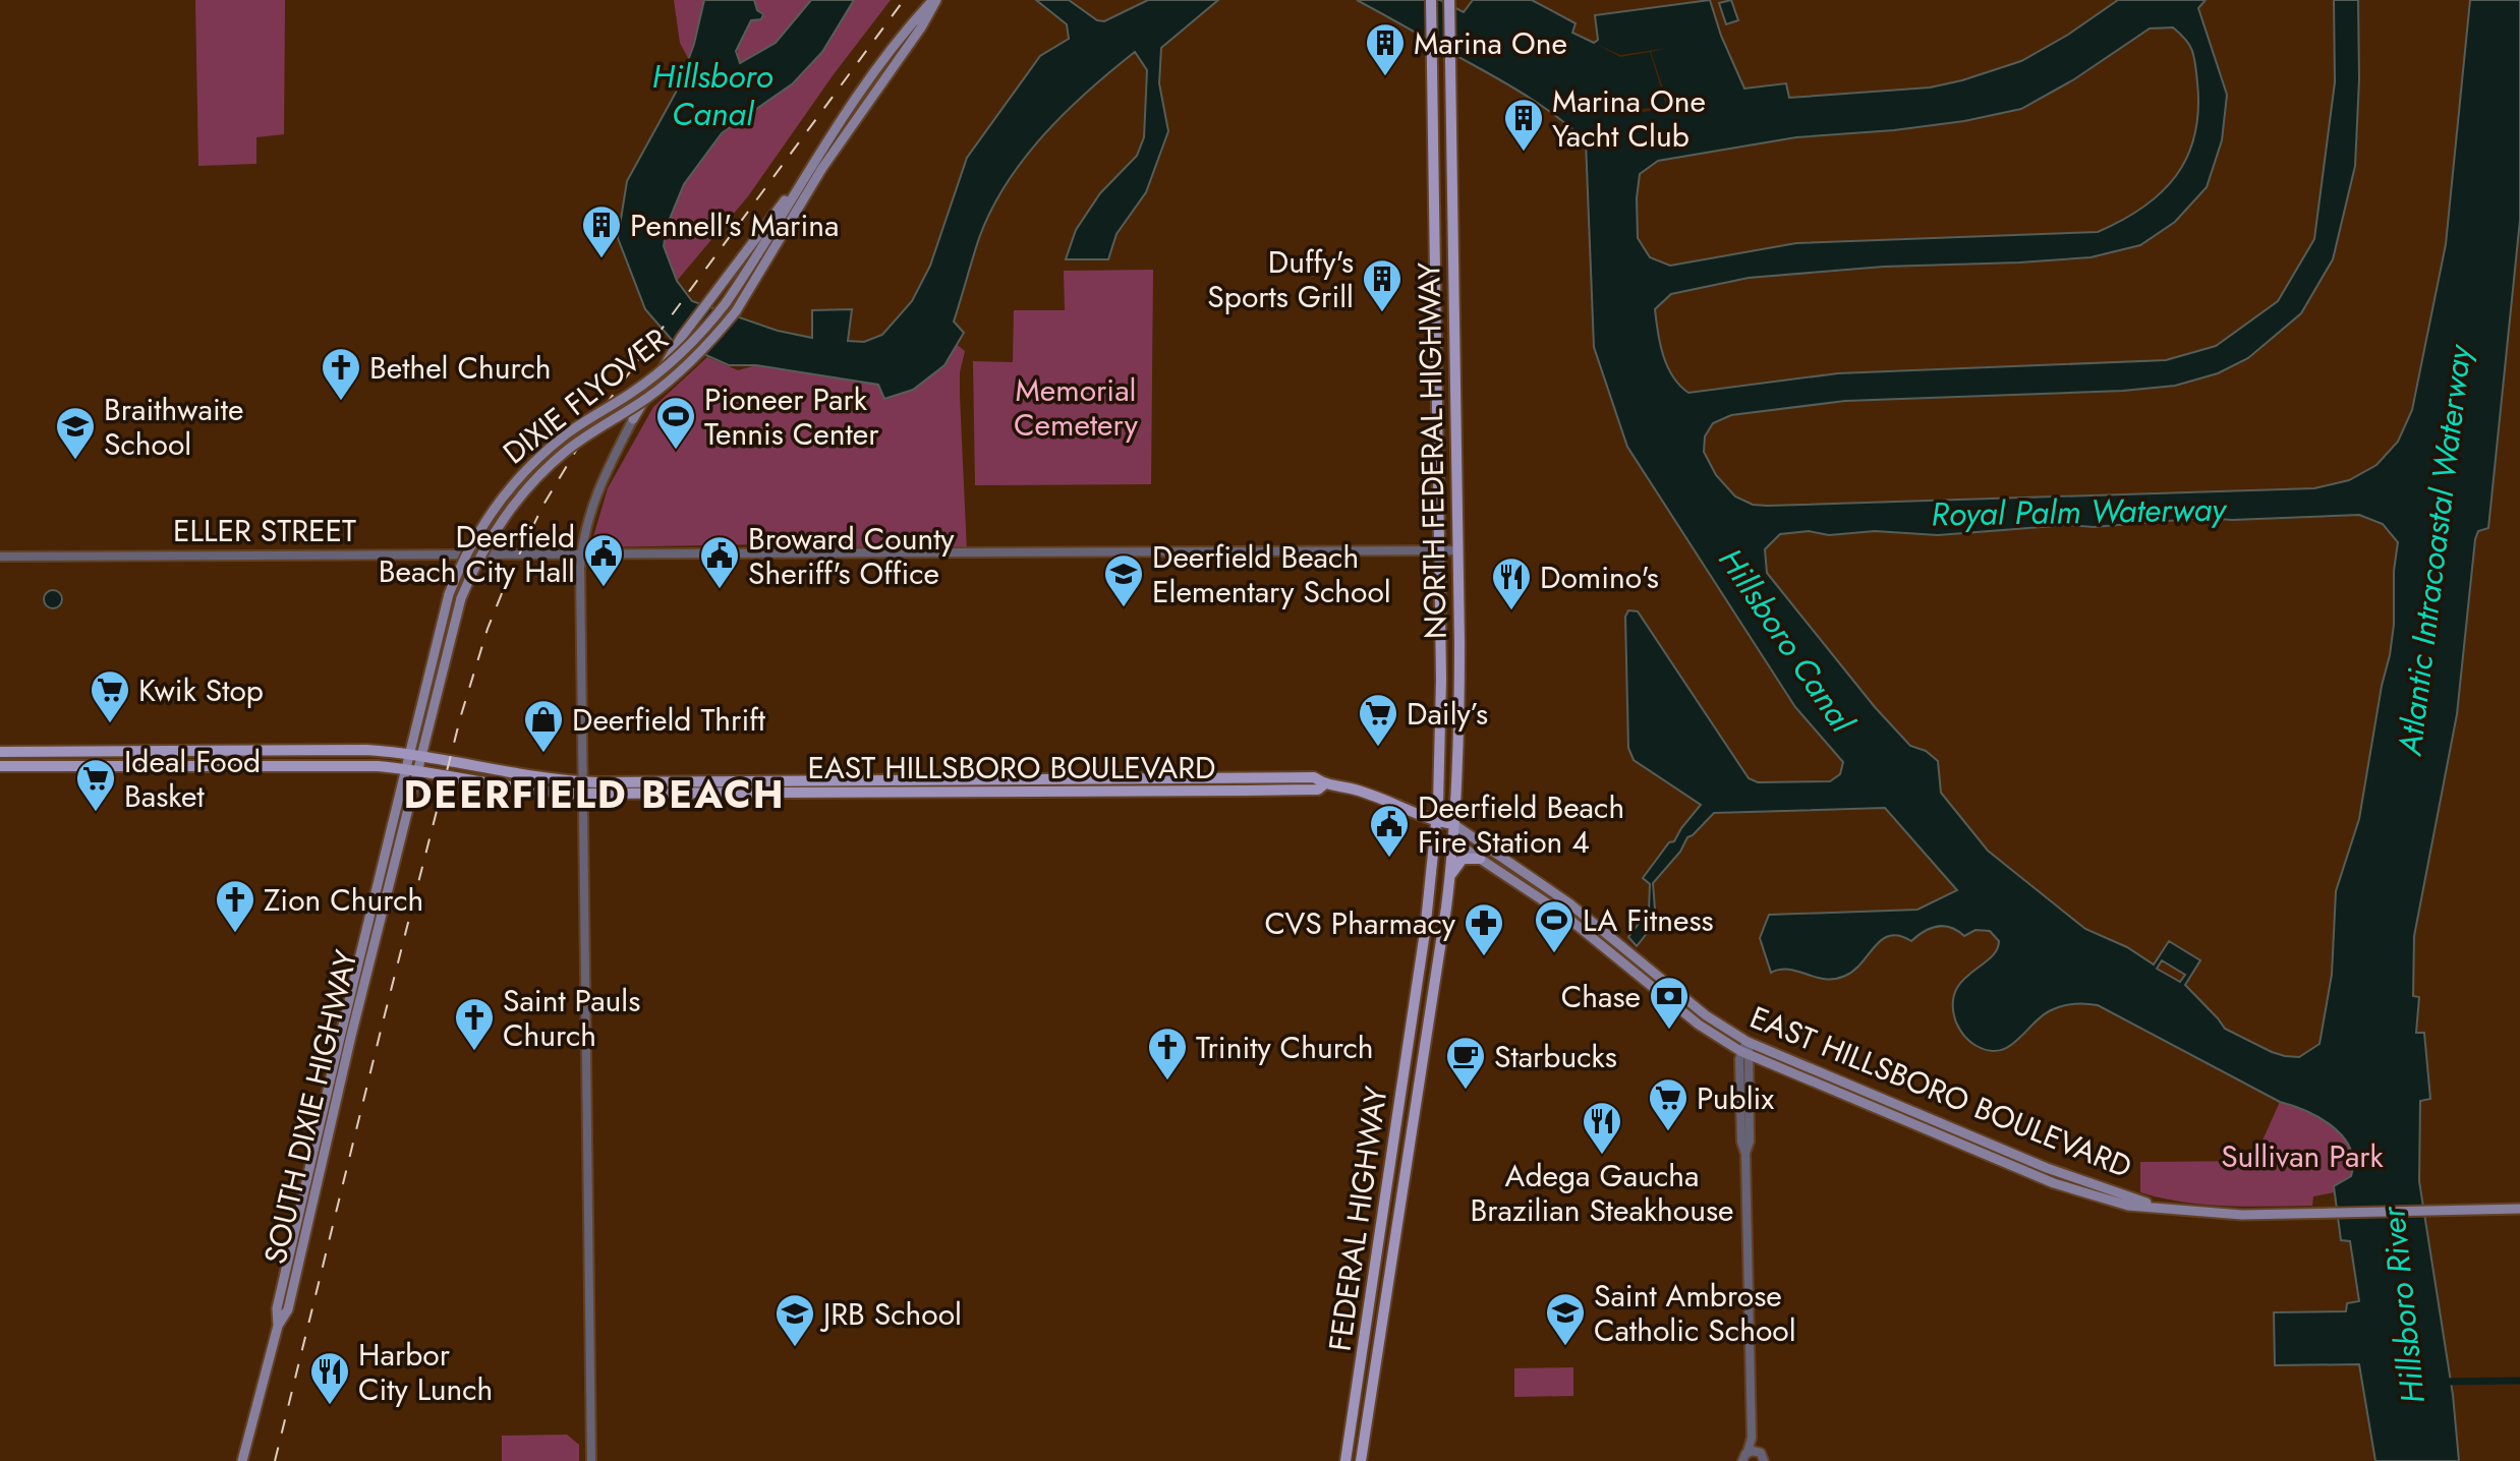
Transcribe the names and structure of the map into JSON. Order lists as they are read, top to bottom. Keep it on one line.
{"streets":{"main road":["DIXIE FLYOVER","NORTH FEDERAL HIGHWAY","EAST HILLSBORO BOULEVARD","SOUTH DIXIE HIGHWAY","FEDERAL HIGHWAY"],"street":["ELLER STREET"]},"crossings":[["DIXIE FLYOVER","EAST HILLSBORO BOULEVARD"],["DIXIE FLYOVER","SOUTH DIXIE HIGHWAY"],["NORTH FEDERAL HIGHWAY","ELLER STREET"],["NORTH FEDERAL HIGHWAY","EAST HILLSBORO BOULEVARD"],["NORTH FEDERAL HIGHWAY","FEDERAL HIGHWAY"],["EAST HILLSBORO BOULEVARD","SOUTH DIXIE HIGHWAY"],["EAST HILLSBORO BOULEVARD","FEDERAL HIGHWAY"]],"districts":["DEERFIELD BEACH"],"water":["Hillsboro Canal","Royal Palm Waterway","Atlantic Intracoastal Waterway","Hillsboro River"],"parks":["Memorial Cemetery","Sullivan Park"],"places":{"building":["Marina One","Marina One Yacht Club","Pennell's Marina","Duffy's Sports Grill"],"church":["Bethel Church","Zion Church","Saint Pauls Church","Trinity Church"],"sports":["Pioneer Park Tennis Center","LA Fitness"],"school or university":["Braithwaite School","Deerfield Beach Elementary School","Saint Ambrose Catholic School","JRB School"],"public building":["Deerfield Beach City Hall","Broward County Sheriff's Office","Deerfield Beach Fire Station 4"],"restaurant":["Domino's","Adega Gaucha Brazilian Steakhouse","Harbor City Lunch"],"supermarket":["Kwik Stop","Daily’s","Ideal Food Basket","Publix"],"shop":["Deerfield Thrift"],"pharmacy":["CVS Pharmacy"],"bank":["Chase"],"cafe":["Starbucks"]}}
